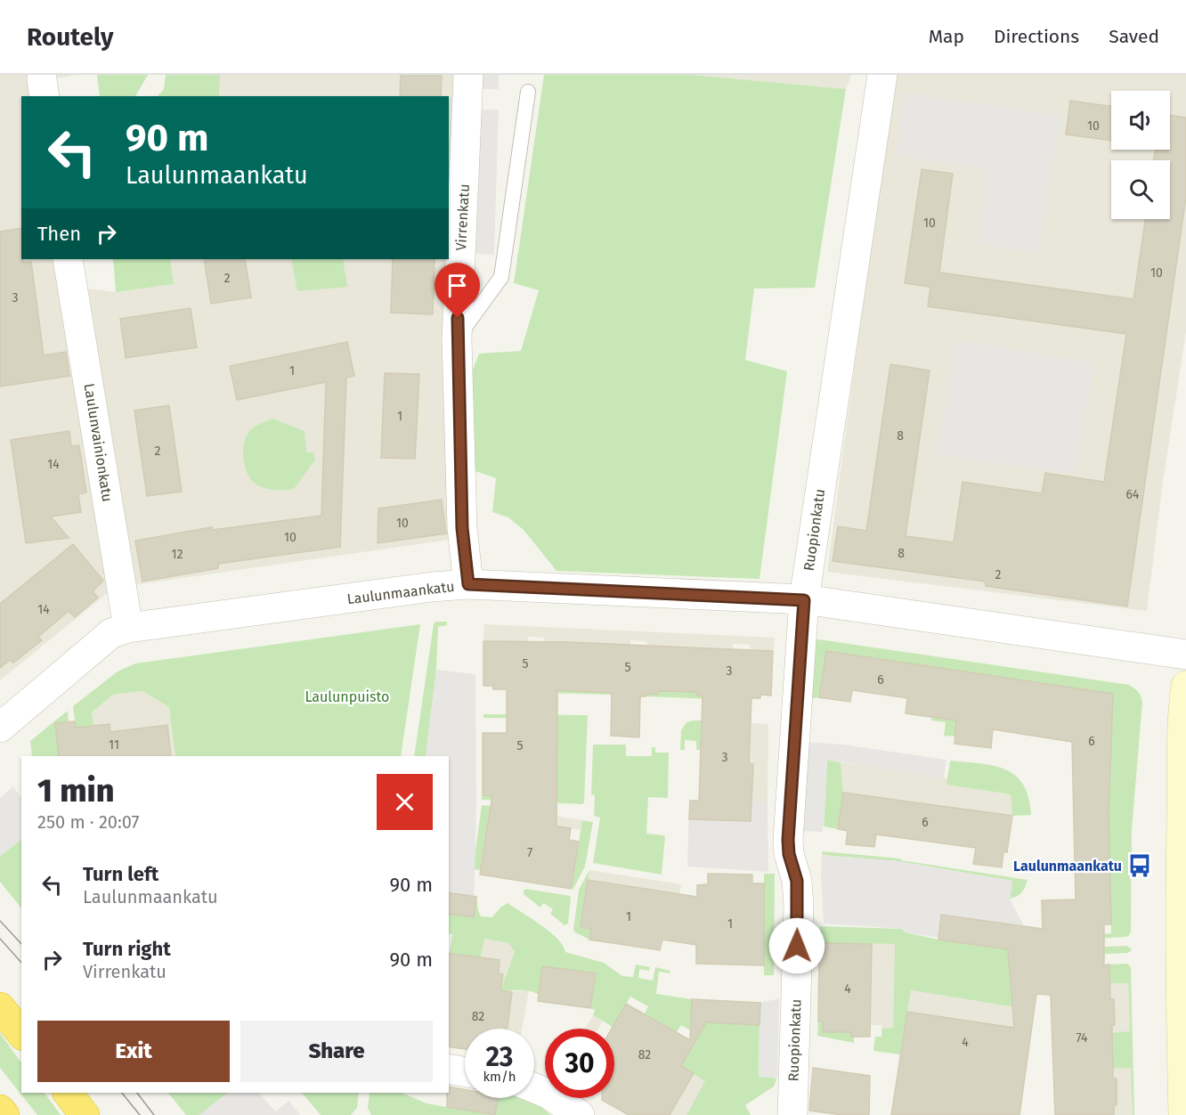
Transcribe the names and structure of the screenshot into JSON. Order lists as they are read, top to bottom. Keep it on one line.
{"streets":{"street":["Virrenkatu","Laulunvainionkatu","Ruopionkatu","Laulunmaankatu"]},"crossings":[["Virrenkatu","Laulunmaankatu"],["Laulunvainionkatu","Laulunmaankatu"],["Ruopionkatu","Laulunmaankatu"]],"parks":["Laulunpuisto"],"places":{"bus stop":["Laulunmaankatu"]},"house_numbers":["10","10","10","2","3","1","1","8","2","14","64","10","10","8","12","2","14","5","5","3","6","6","11","5","3","6","7","1","1","4","82","74","4","82"],"page":{"header":"Routely","nav":["Map","Directions","Saved"],"turn":["90 m","Laulunmaankatu"],"then":"Then","heading":["1 min","250 m · 20:07"],"list":[{"name":"Turn left","note":"Laulunmaankatu","value":"90 m"},{"name":"Turn right","note":"Virrenkatu","value":"90 m"}],"buttons":["Exit","Share"],"speed":"23 km/h","limit":"30"}}
